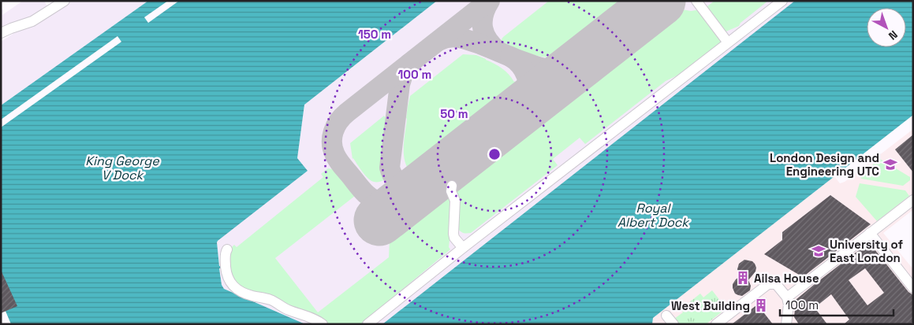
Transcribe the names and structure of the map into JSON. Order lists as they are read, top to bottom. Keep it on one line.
{"water":["King George V Dock","Royal Albert Dock"],"places":{"school or university":["London Design and Engineering UTC","University of East London"],"building":["Ailsa House","West Building"]},"scale_bar":"100 m","north":"bottom right","rings":["150 m","100 m","50 m"]}
